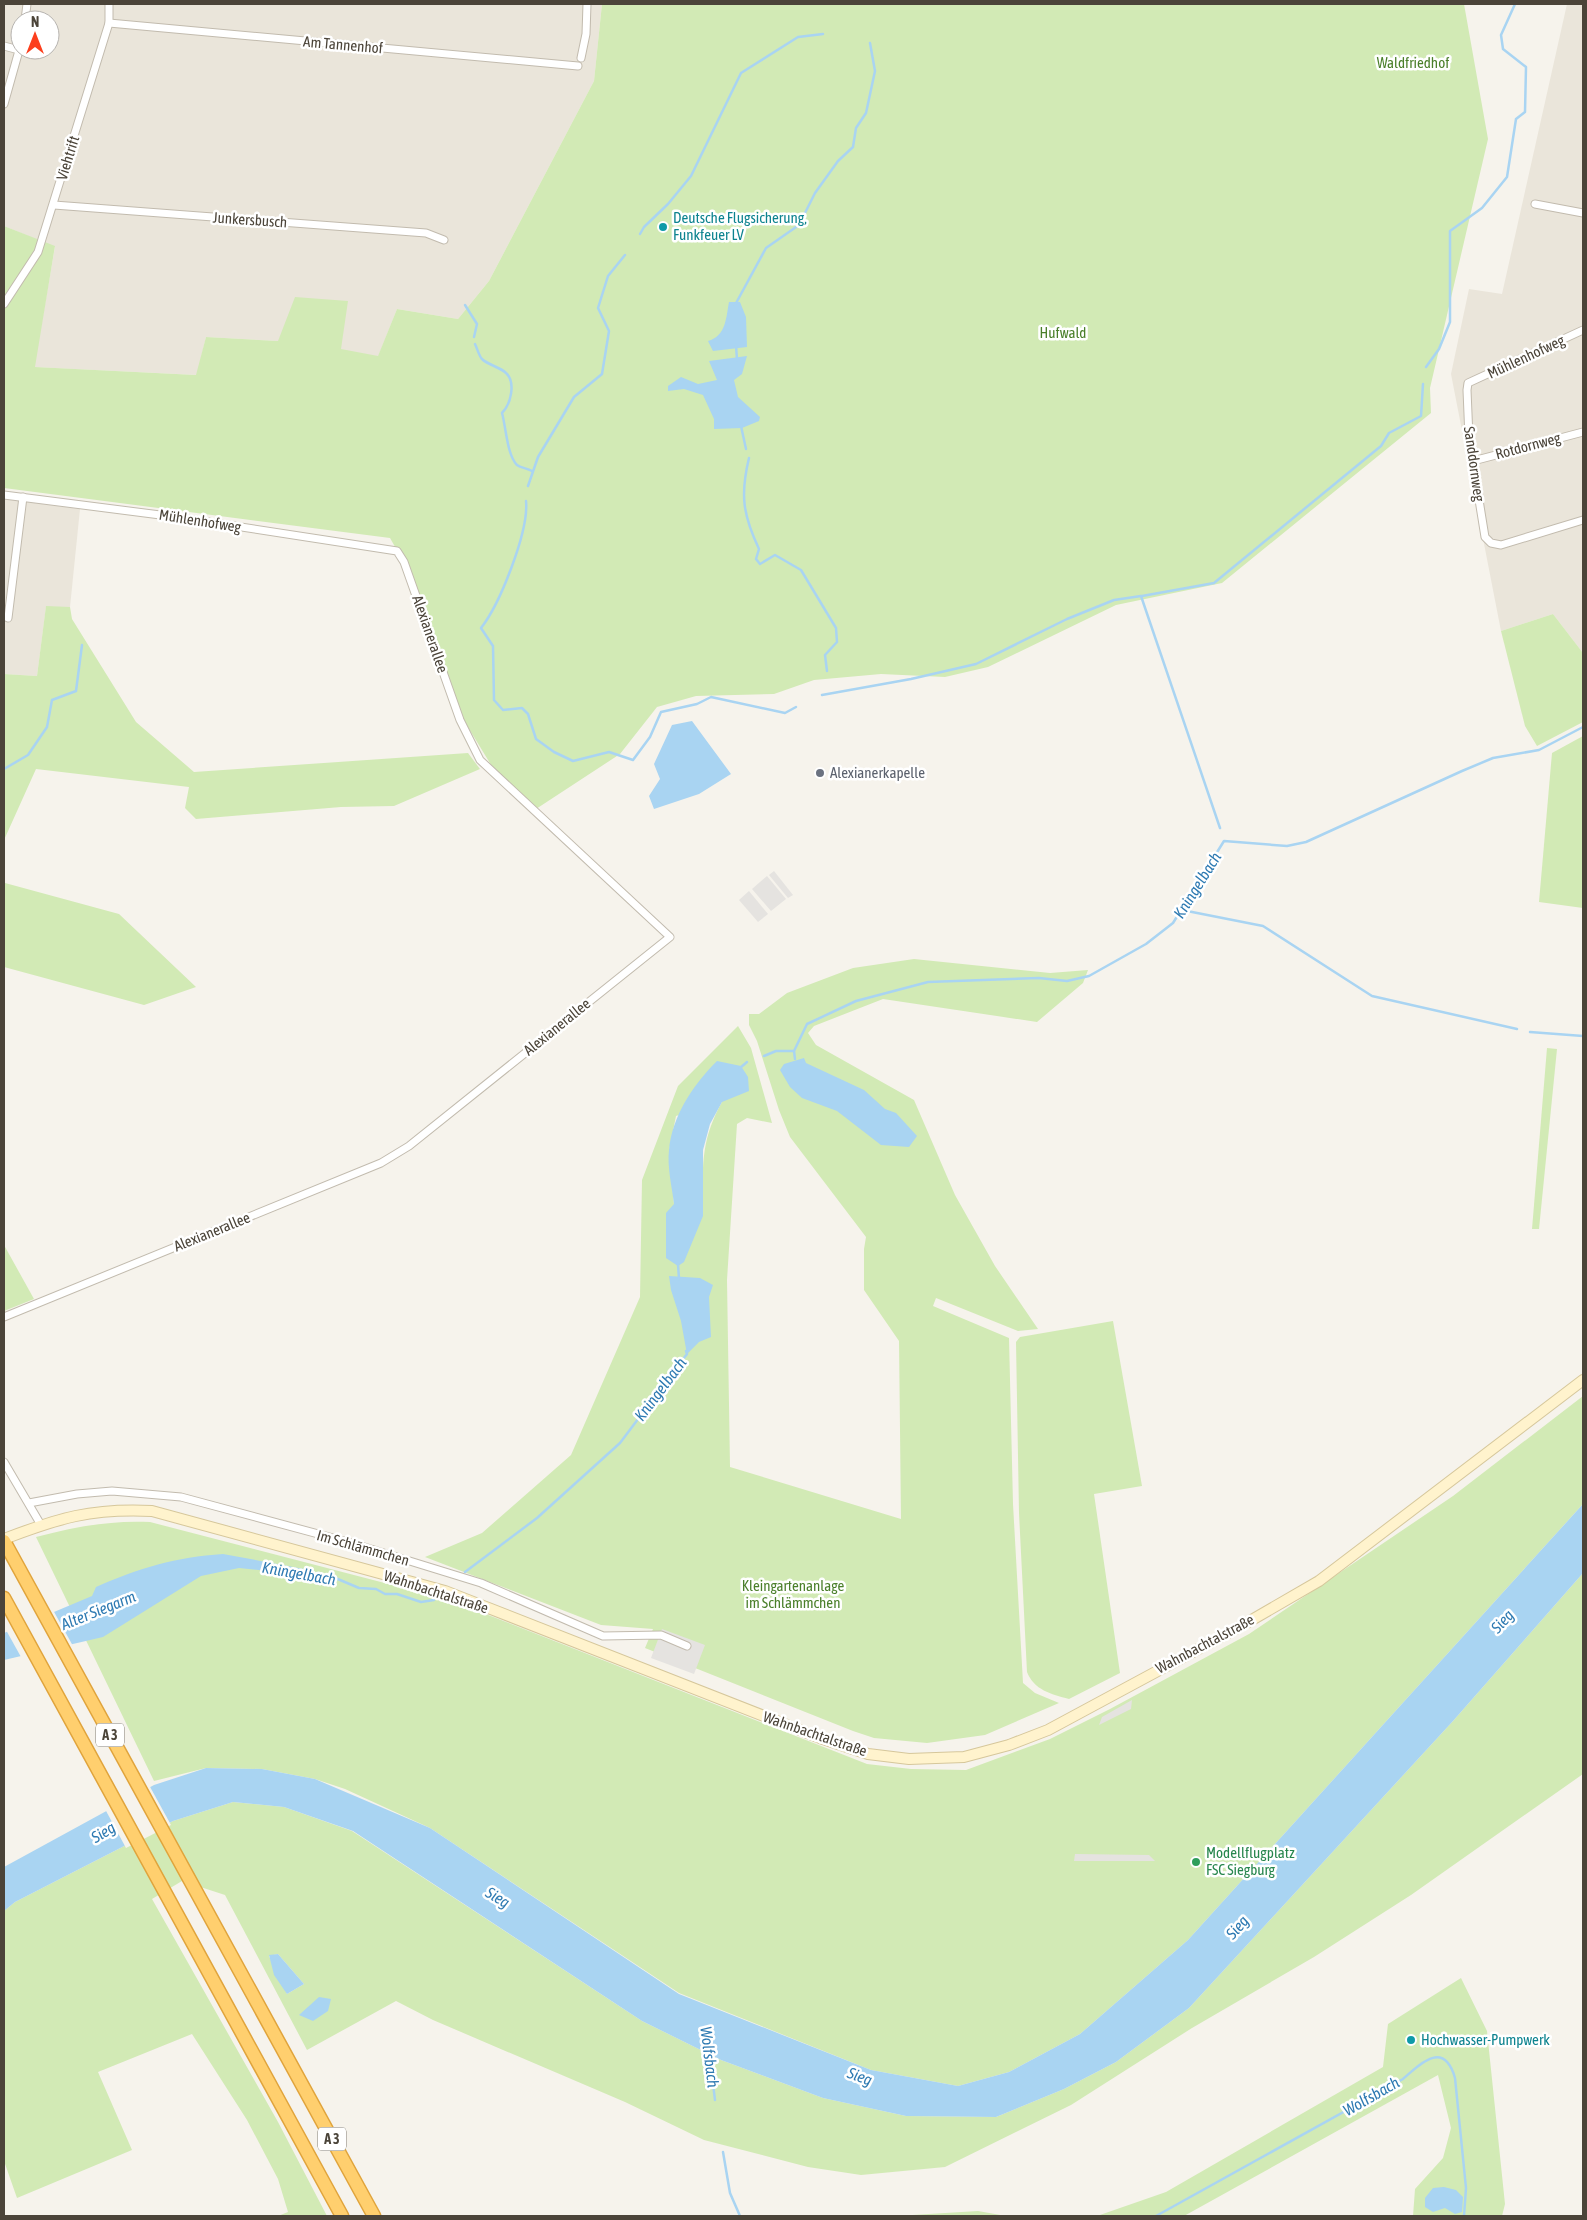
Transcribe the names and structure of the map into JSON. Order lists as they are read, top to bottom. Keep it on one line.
{"streets":{"highway":["A 3"],"main road":["Wahnbachtalstraße"],"street":["Am Tannenhof","Viehtrift","Junkersbusch","Mühlenhofweg","Rotdornweg","Sanddornweg","Alexianerallee","Im Schlämmchen"]},"crossings":[["Am Tannenhof","Viehtrift"],["Viehtrift","Junkersbusch"],["Mühlenhofweg","Sanddornweg"],["Mühlenhofweg","Alexianerallee"],["Rotdornweg","Sanddornweg"],["Wahnbachtalstraße","A 3"]],"water":["Kningelbach","Alter Siegarm","Sieg","Wolfsbach"],"parks":["Waldfriedhof","Hufwald","Kleingartenanlage im Schlämmchen"],"places":["Deutsche Flugsicherung, Funkfeuer LV","Alexianerkapelle","Modellflugplatz FSC Siegburg","Hochwasser-Pumpwerk"],"north":"top"}
